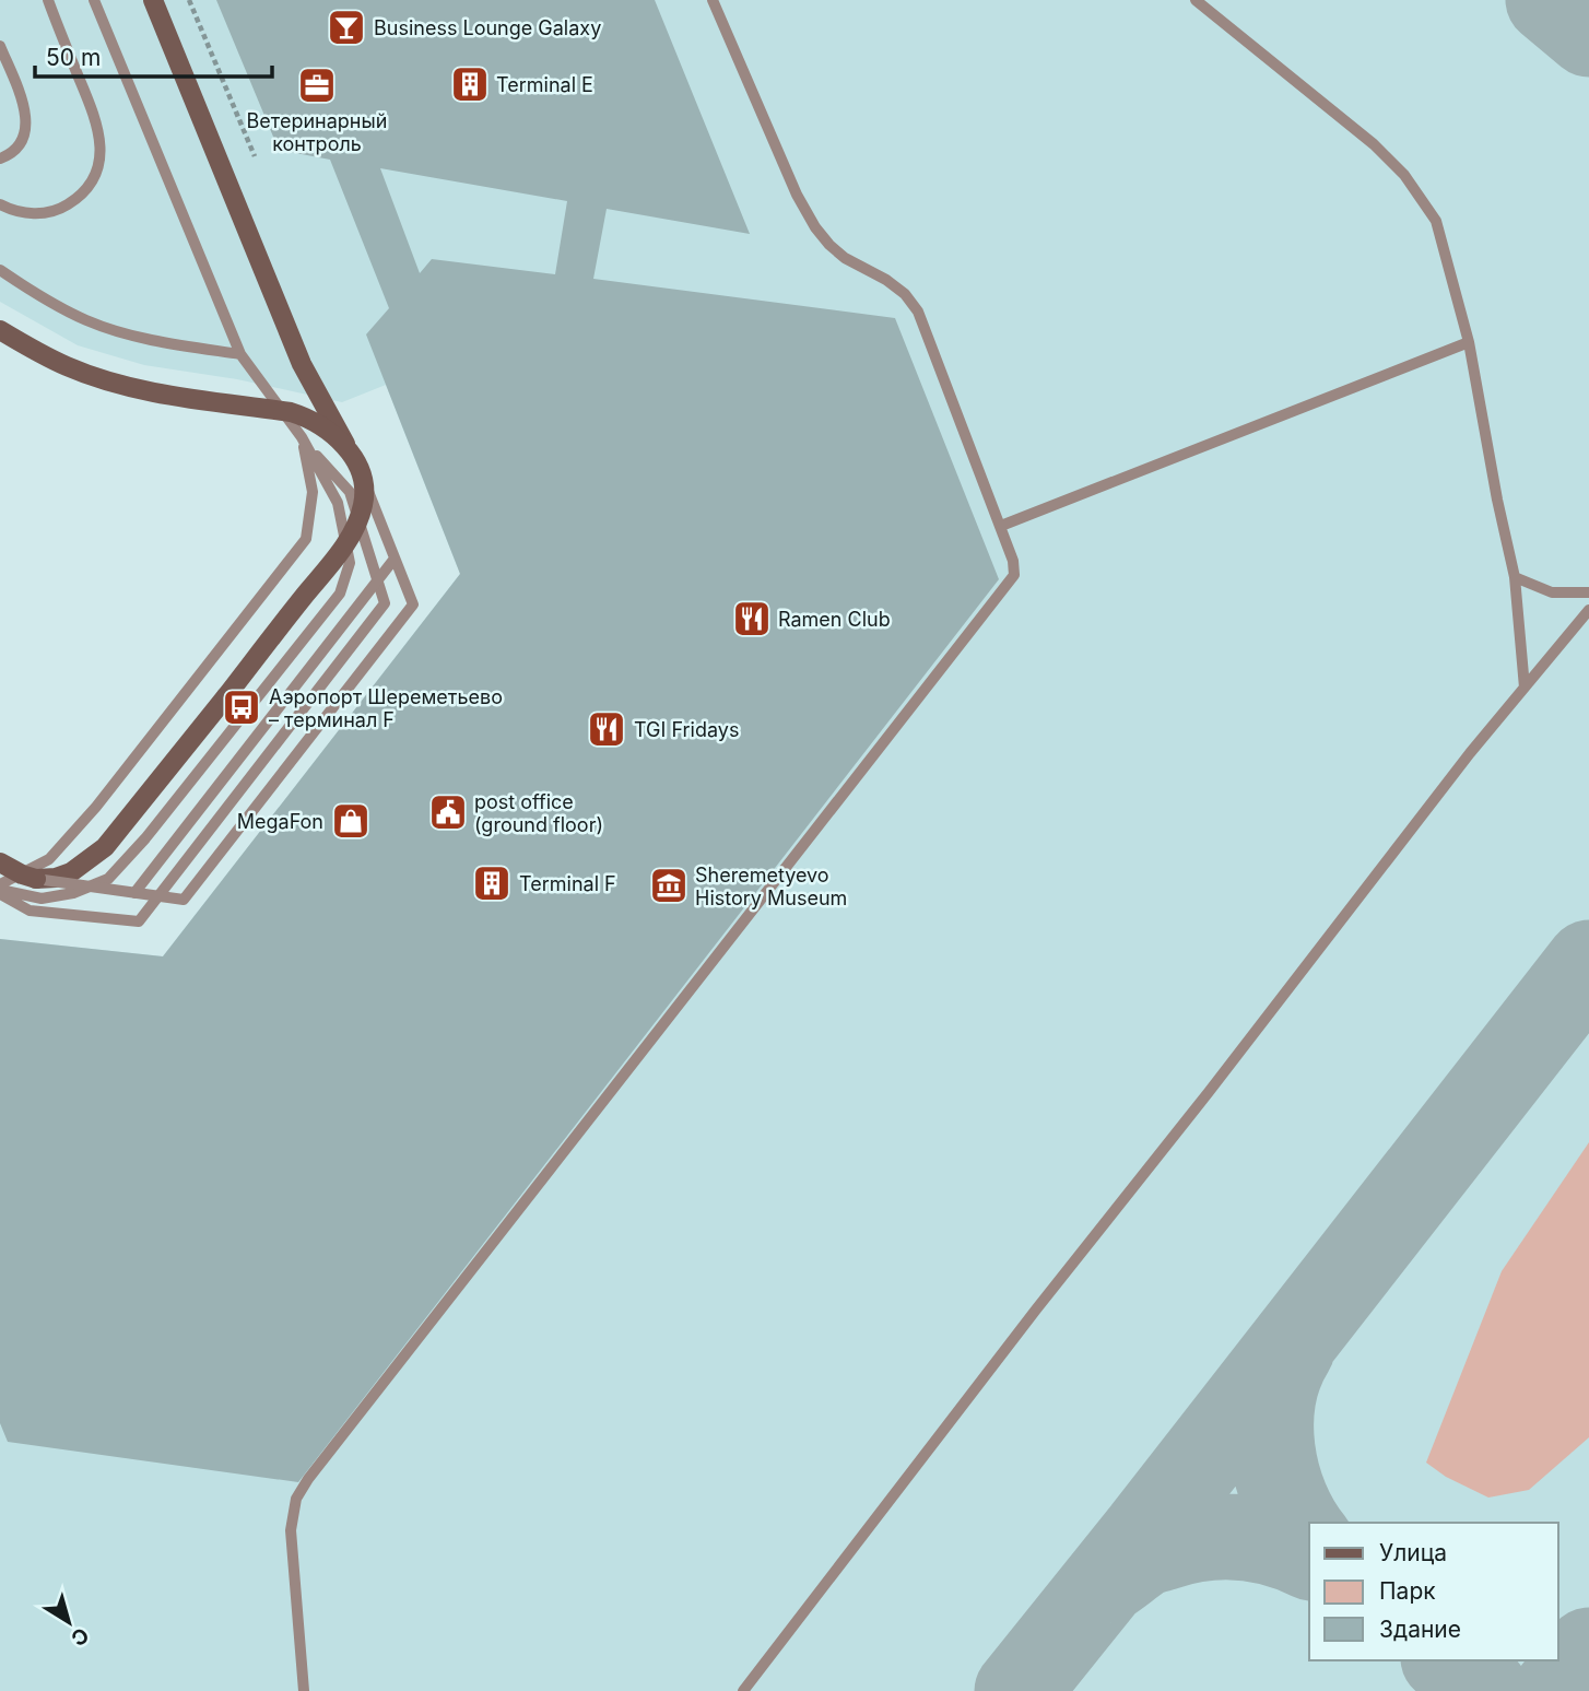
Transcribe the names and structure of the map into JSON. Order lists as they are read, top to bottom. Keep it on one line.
{"places":{"bar":["Business Lounge Galaxy"],"building":["Terminal E","Terminal F"],"office":["Ветеринарный контроль"],"restaurant":["Ramen Club","TGI Fridays"],"bus stop":["Аэропорт Шереметьево – терминал F"],"public building":["post office (ground floor)"],"shop":["MegaFon"],"museum":["Sheremetyevo History Museum"]},"legend":["Улица","Парк","Здание"],"scale_bar":"50 m","north":"bottom right"}
